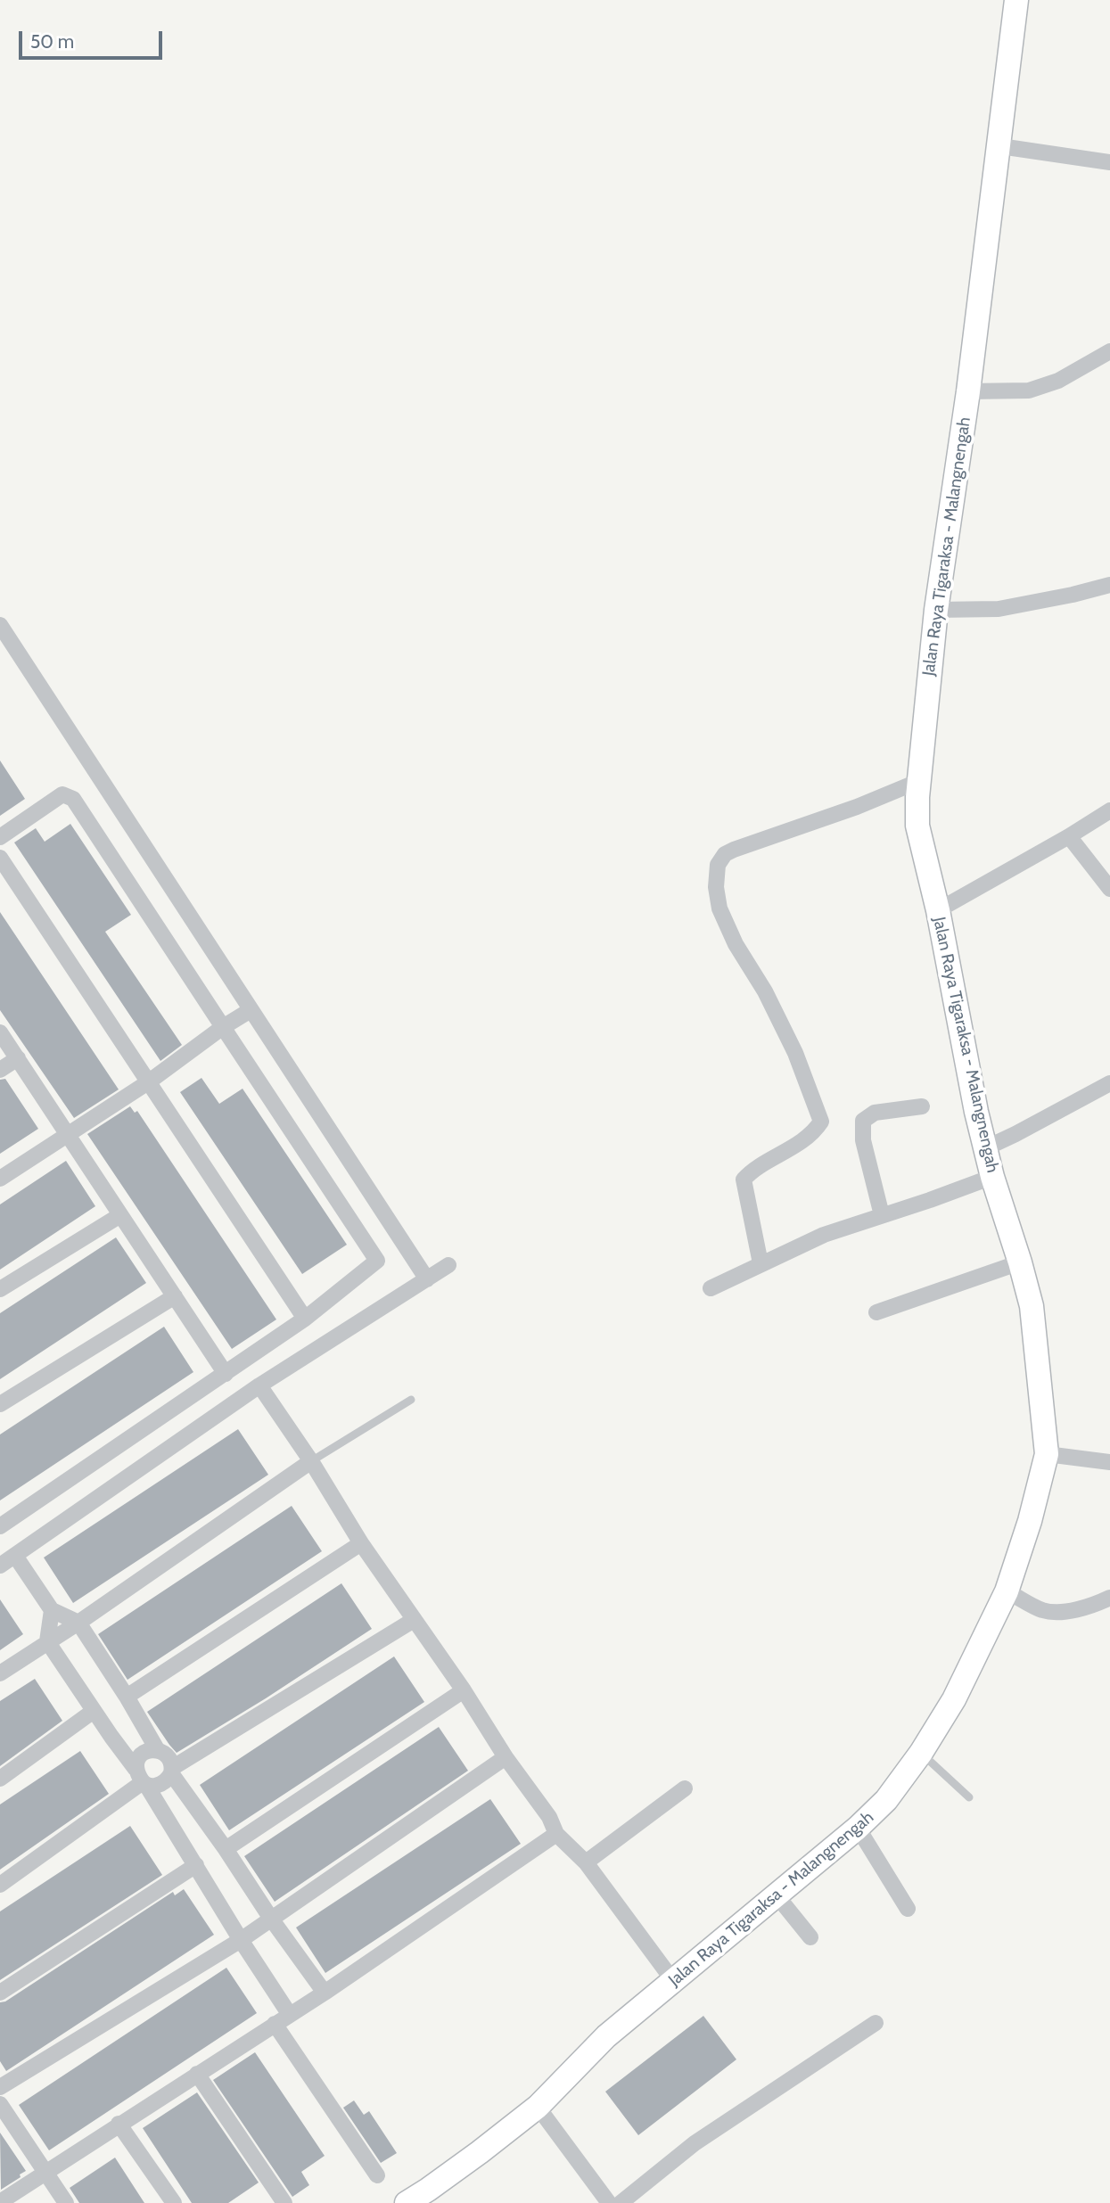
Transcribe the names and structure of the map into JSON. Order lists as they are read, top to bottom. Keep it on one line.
{"streets":{"main road":["Jalan Raya Tigaraksa - Malangnengah"]},"scale_bar":"50 m"}
